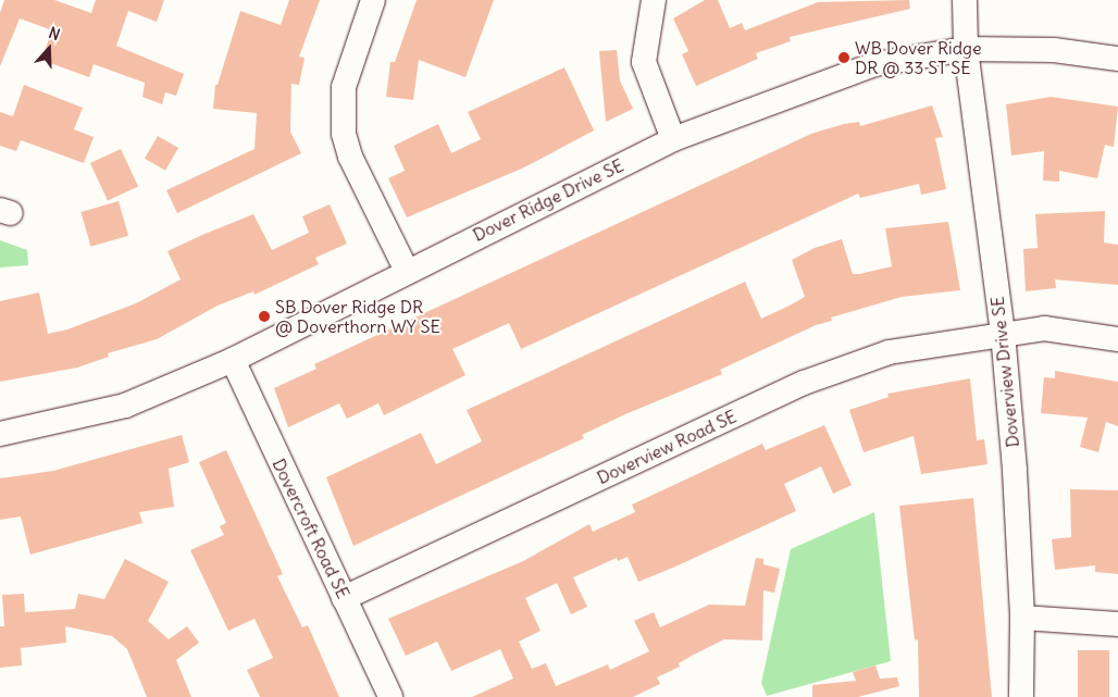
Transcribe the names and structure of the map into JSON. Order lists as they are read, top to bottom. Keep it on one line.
{"streets":{"street":["Dover Ridge Drive SE","Doverview Drive SE","Doverview Road SE","Dovercroft Road SE"]},"crossings":[["Dover Ridge Drive SE","Doverview Drive SE"],["Dover Ridge Drive SE","Dovercroft Road SE"],["Doverview Drive SE","Doverview Road SE"],["Doverview Road SE","Dovercroft Road SE"]],"places":["WB Dover Ridge DR @ 33 ST SE","SB Dover Ridge DR @ Doverthorn WY SE"],"north":"top"}
